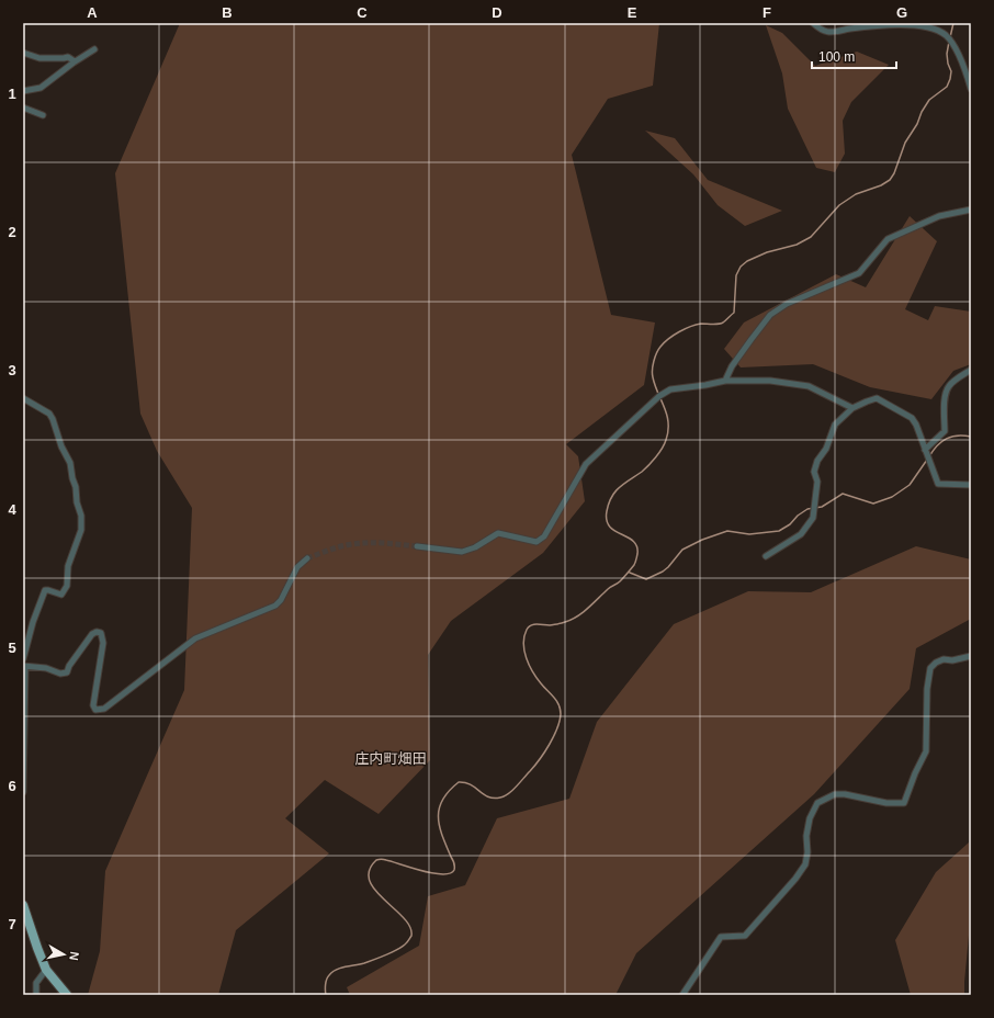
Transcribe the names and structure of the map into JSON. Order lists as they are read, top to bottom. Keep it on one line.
{"districts":["庄内町畑田"],"scale_bar":"100 m","north":"right","grid":{"columns":["A","B","C","D","E","F","G"],"rows":["1","2","3","4","5","6","7"]}}
